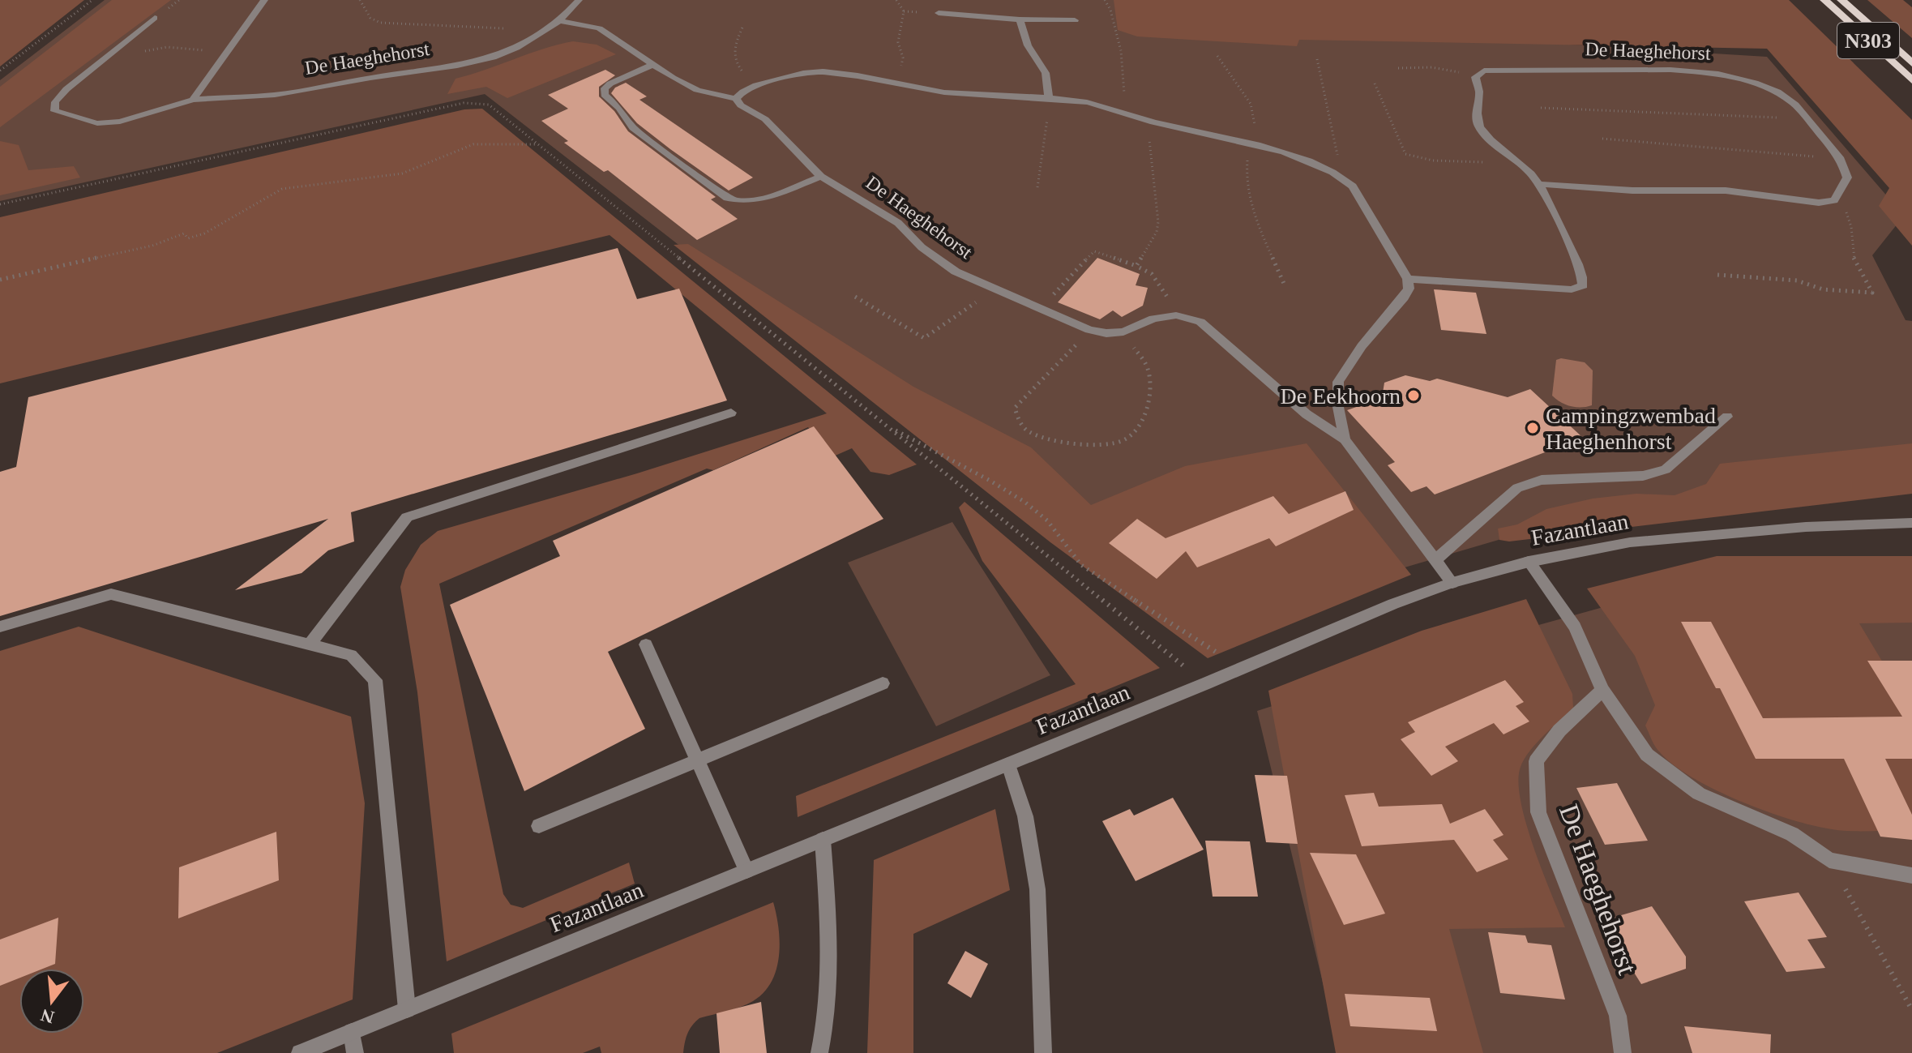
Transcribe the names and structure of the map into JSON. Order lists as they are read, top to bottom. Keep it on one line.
{"streets":{"main road":["N303"],"street":["De Haeghehorst","Fazantlaan"]},"places":["De Eekhoorn","Campingzwembad Haeghenhorst"],"north":"bottom"}
